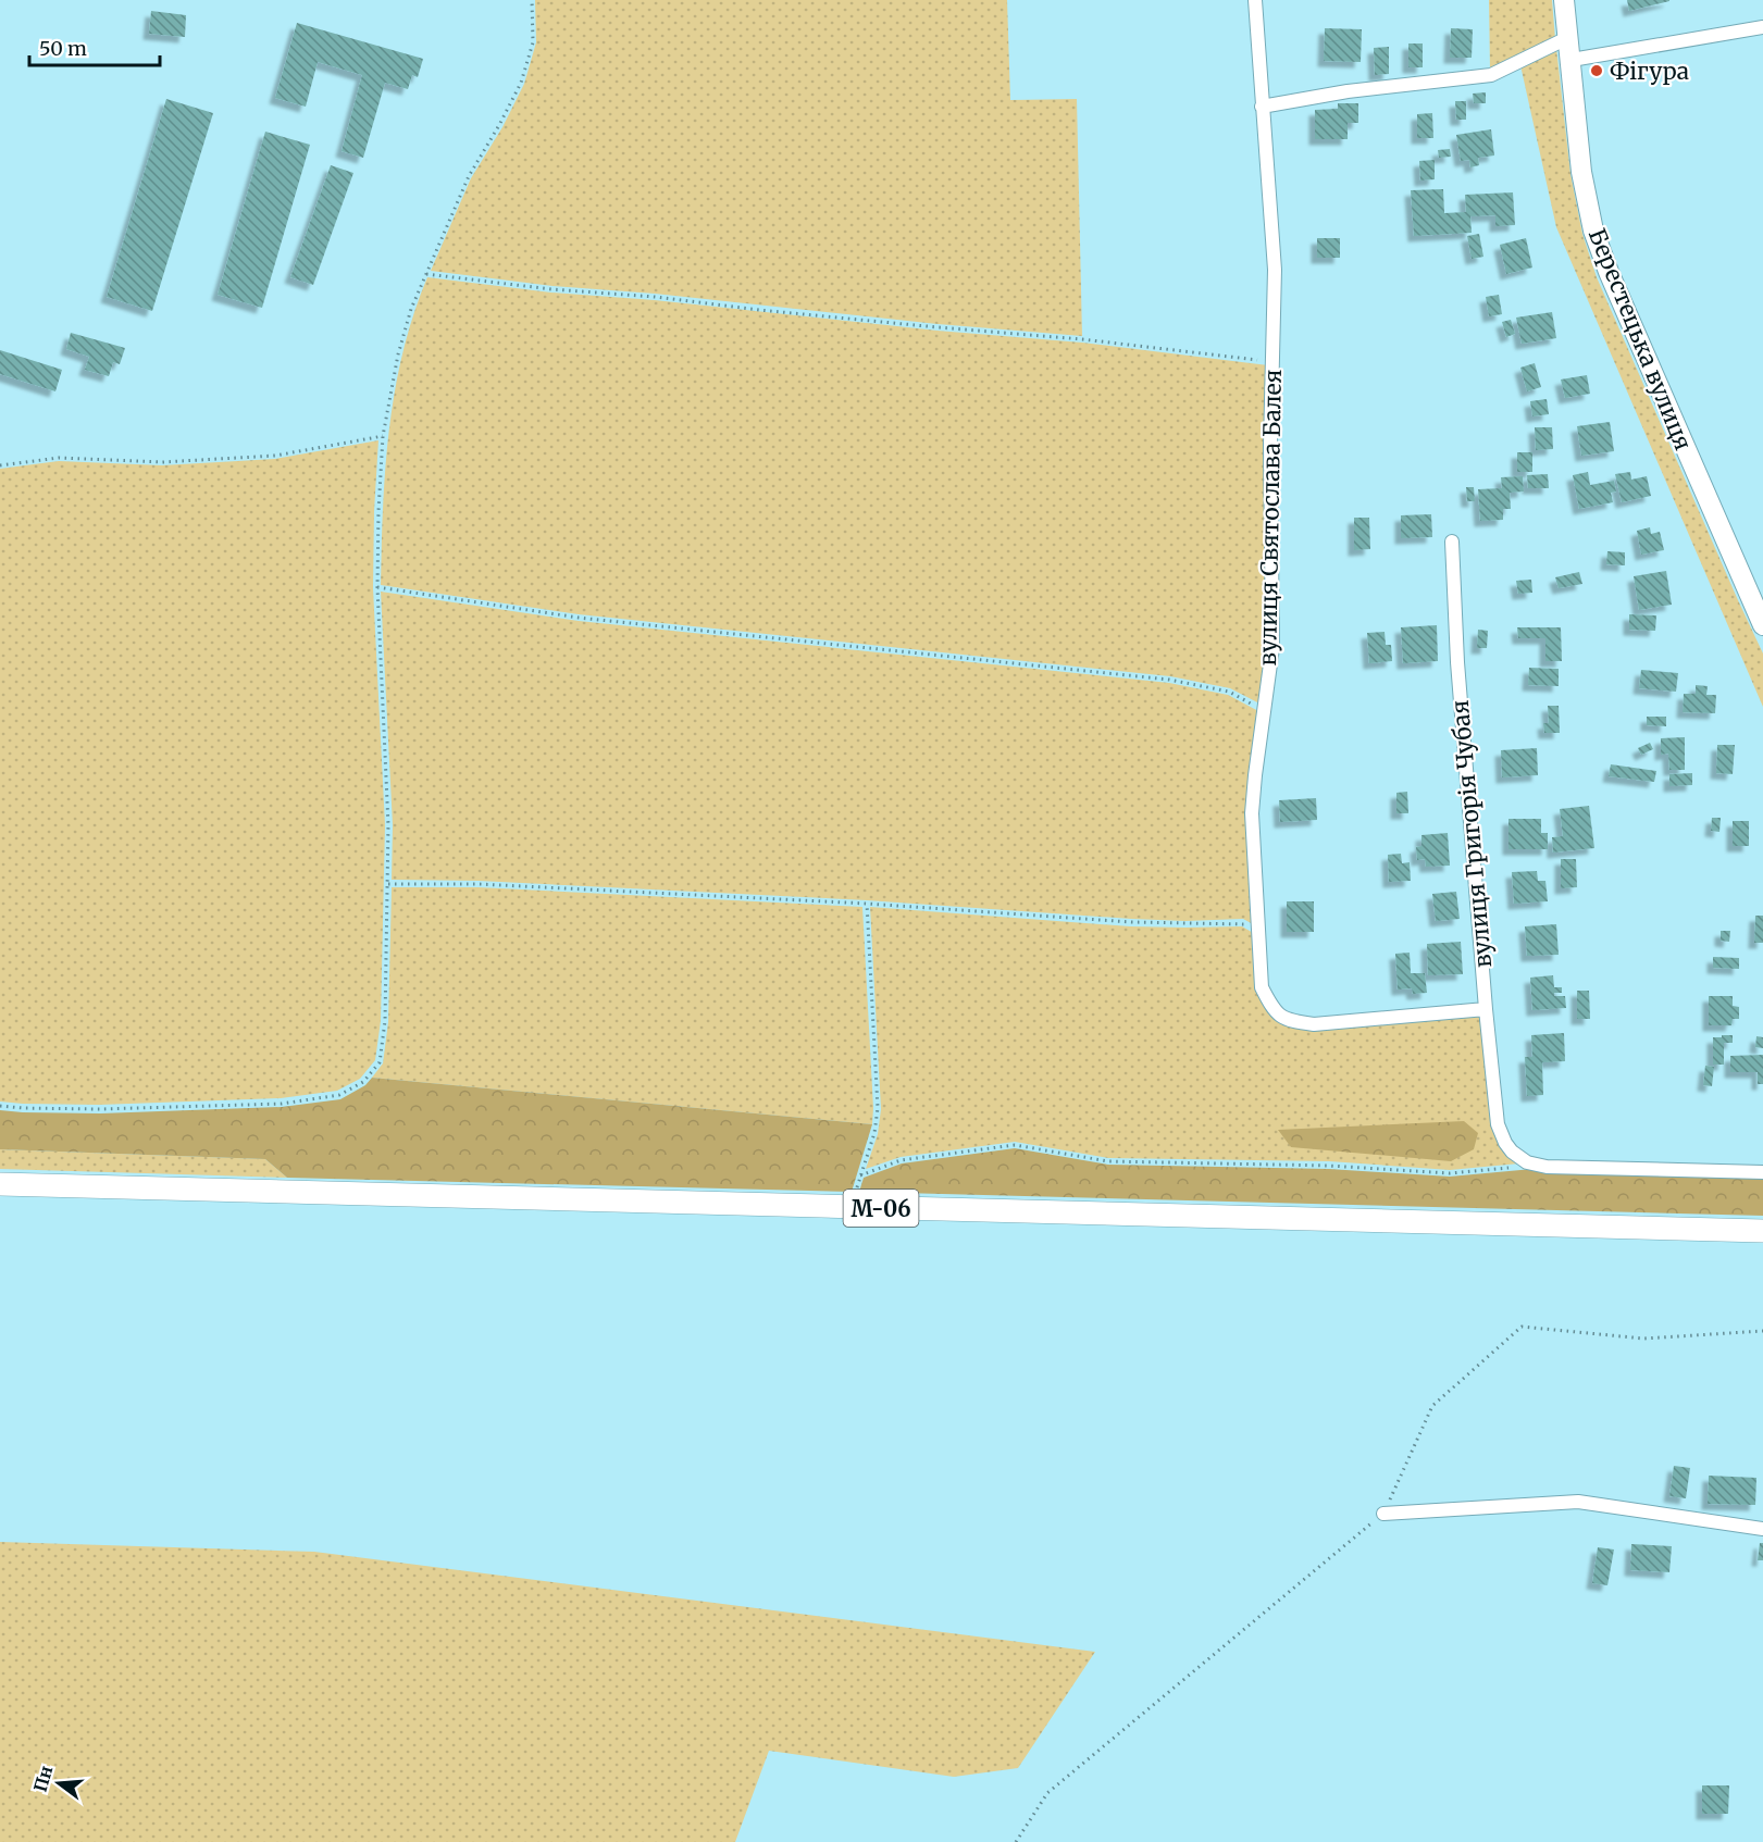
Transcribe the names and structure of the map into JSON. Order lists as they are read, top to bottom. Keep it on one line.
{"streets":{"highway":["М-06"],"main road":["Берестецька вулиця"],"street":["вулиця Святослава Балея","вулиця Григорія Чубая"]},"crossings":[["вулиця Святослава Балея","вулиця Григорія Чубая"]],"places":["Фігура"],"scale_bar":"50 m","north":"left"}
